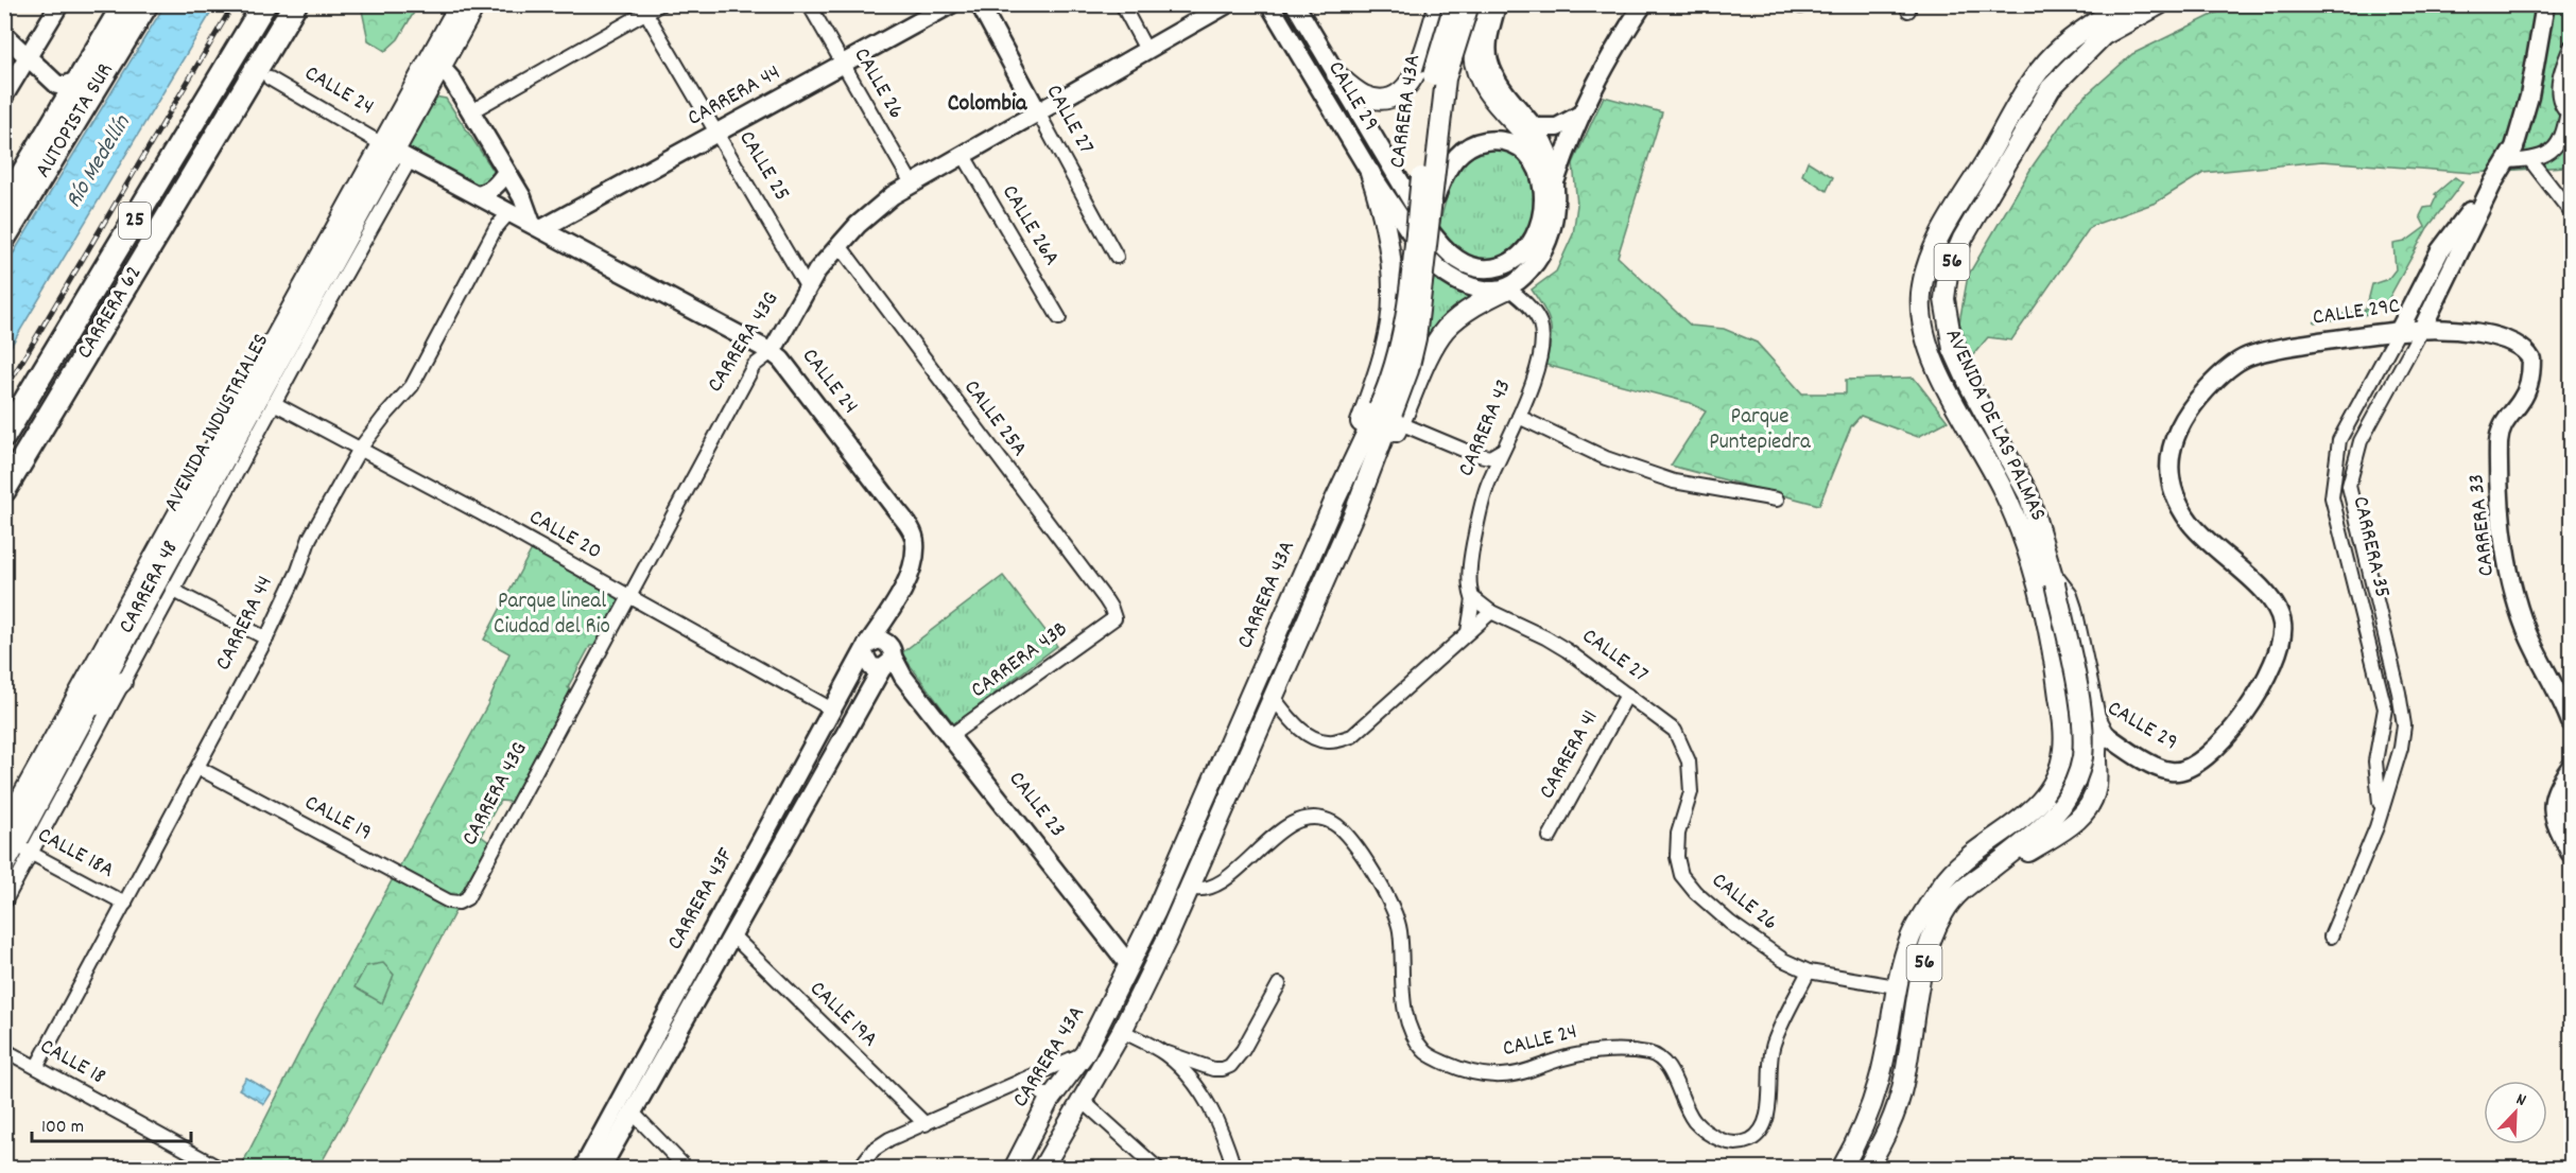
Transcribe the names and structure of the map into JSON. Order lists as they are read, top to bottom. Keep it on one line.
{"streets":{"highway":["AUTOPISTA SUR","25","CARRERA 62"],"main road":["CARRERA 43A","56","AVENIDA INDUSTRIALES","AVENIDA DE LAS PALMAS"],"street":["CALLE 26","CALLE 24","CARRERA 44","CALLE 29","CALLE 27","CALLE 25","CALLE 26A","CALLE 29C","CARRERA 43G","CALLE 25A","CARRERA 43","CARRERA 33","CALLE 20","CARRERA 35","CARRERA 48","CARRERA 43B","CARRERA 41","CALLE 23","CALLE 19","CALLE 18A","CARRERA 43F","CALLE 19A","CALLE 18"]},"crossings":[["CALLE 26","CALLE 24"],["CALLE 26","CARRERA 44"],["CALLE 26","CALLE 27"],["CALLE 26","CARRERA 43G"],["CALLE 26","AVENIDA DE LAS PALMAS"],["CALLE 24","CARRERA 44"],["CALLE 24","CARRERA 43A"],["CALLE 24","CARRERA 43G"],["CALLE 24","AVENIDA INDUSTRIALES"],["CALLE 24","CARRERA 48"],["CALLE 24","CARRERA 43F"],["CARRERA 44","CALLE 25"],["CARRERA 44","CALLE 20"],["CARRERA 44","CALLE 19"],["CARRERA 44","CALLE 18A"],["CARRERA 44","CALLE 18"],["CALLE 29","CARRERA 43A"],["CALLE 29","CALLE 29C"],["CALLE 29","AVENIDA DE LAS PALMAS"],["CALLE 29","CARRERA 43"],["CARRERA 43A","CALLE 23"],["CALLE 27","CARRERA 43G"],["CALLE 27","CARRERA 41"],["CALLE 25","CARRERA 43G"],["CALLE 26A","CARRERA 43G"],["CALLE 29C","CARRERA 33"],["CALLE 29C","CARRERA 35"],["CARRERA 43G","CALLE 25A"],["CARRERA 43G","CALLE 20"],["CARRERA 43G","CALLE 19"],["CALLE 25A","CARRERA 43B"],["AVENIDA INDUSTRIALES","CARRERA 48"],["AVENIDA INDUSTRIALES","CALLE 18A"],["CALLE 20","CARRERA 48"],["CALLE 20","CARRERA 43F"],["CARRERA 48","CALLE 18A"],["CARRERA 43B","CALLE 23"],["CALLE 23","CARRERA 43F"],["CARRERA 43F","CALLE 19A"]],"districts":["Colombia"],"water":["Río Medellín"],"parks":["Parque Puntepiedra","Parque lineal Ciudad del Rio"],"scale_bar":"100 m","north":"top right"}
